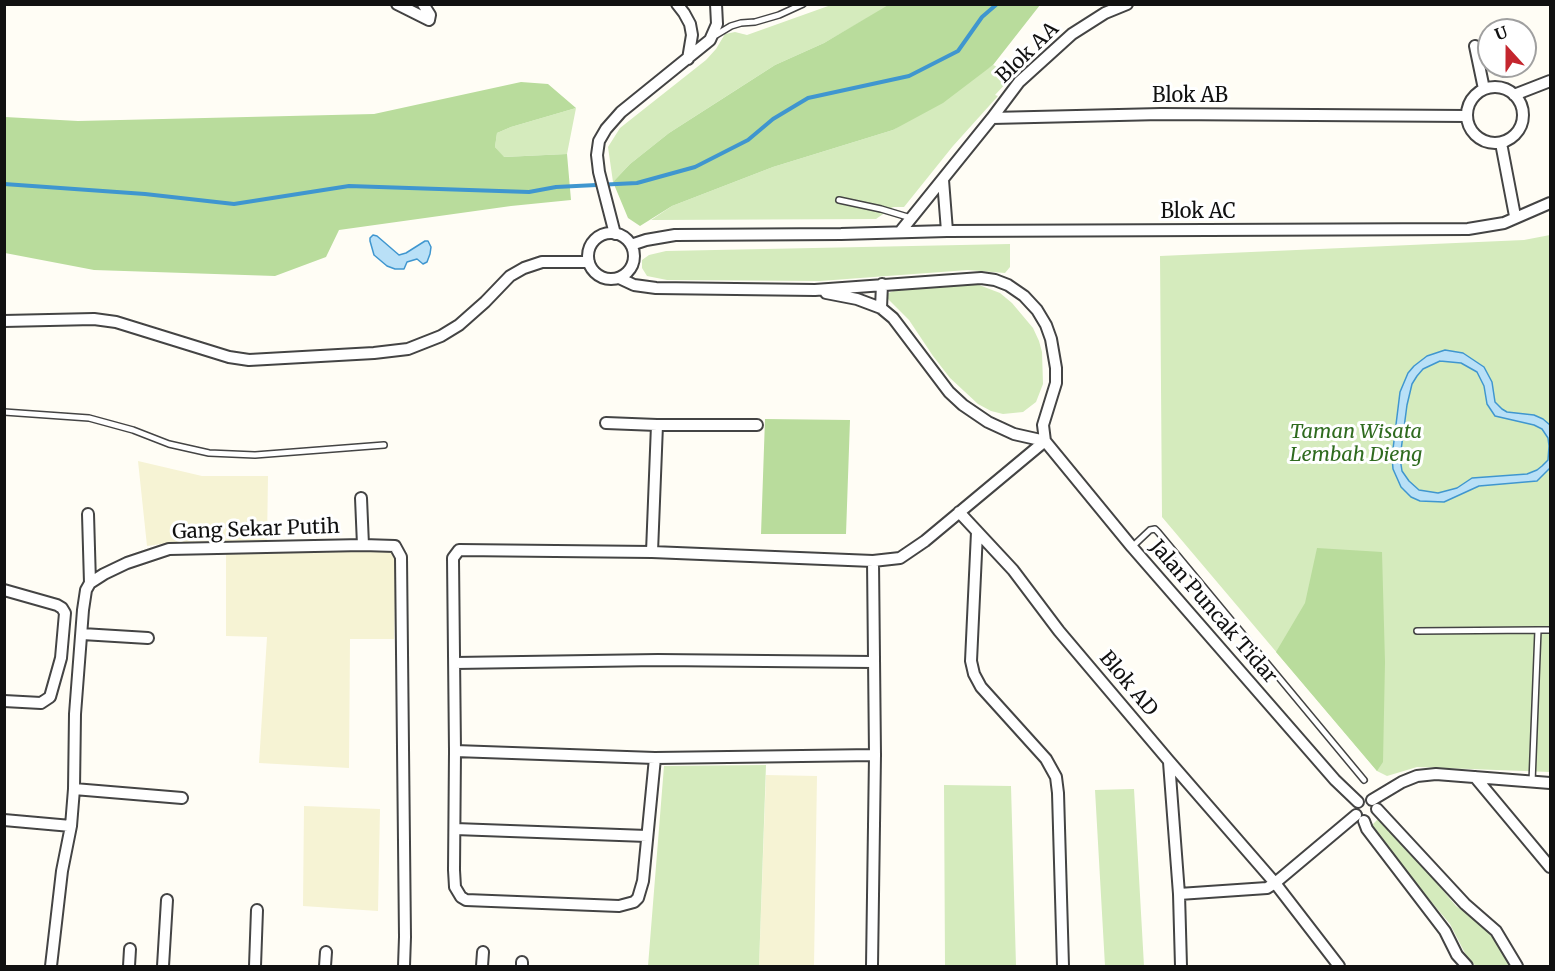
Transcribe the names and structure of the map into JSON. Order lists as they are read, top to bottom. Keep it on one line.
{"streets":{"street":["Blok AA","Blok AB","Blok AC","Gang Sekar Putih","Jalan Puncak Tidar","Blok AD"]},"crossings":[["Blok AA","Blok AB"]],"parks":["Taman Wisata Lembah Dieng"],"north":"top"}
